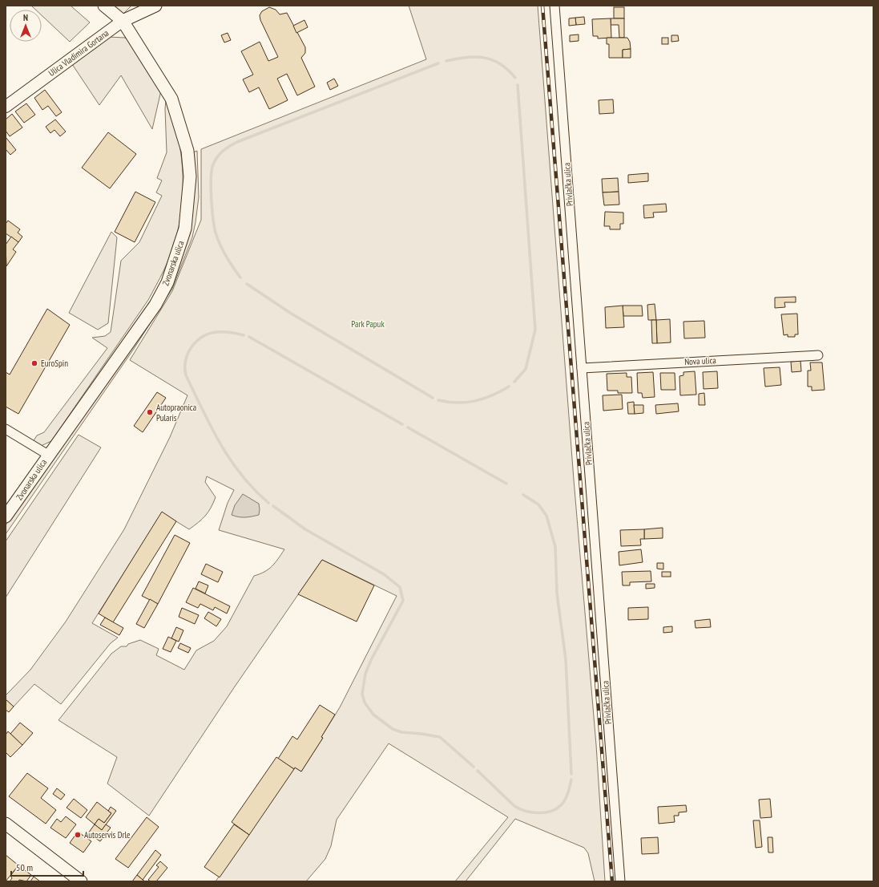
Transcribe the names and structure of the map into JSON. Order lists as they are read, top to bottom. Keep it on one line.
{"streets":{"main road":["Ulica Vladimira Gortana","Zvonarska ulica"],"street":["Privlačka ulica","Nova ulica"]},"crossings":[["Ulica Vladimira Gortana","Zvonarska ulica"],["Privlačka ulica","Nova ulica"]],"parks":["Park Papuk"],"places":["EuroSpin","Autopraonica Pularis","Autoservis Drle"],"scale_bar":"50 m","north":"top"}
